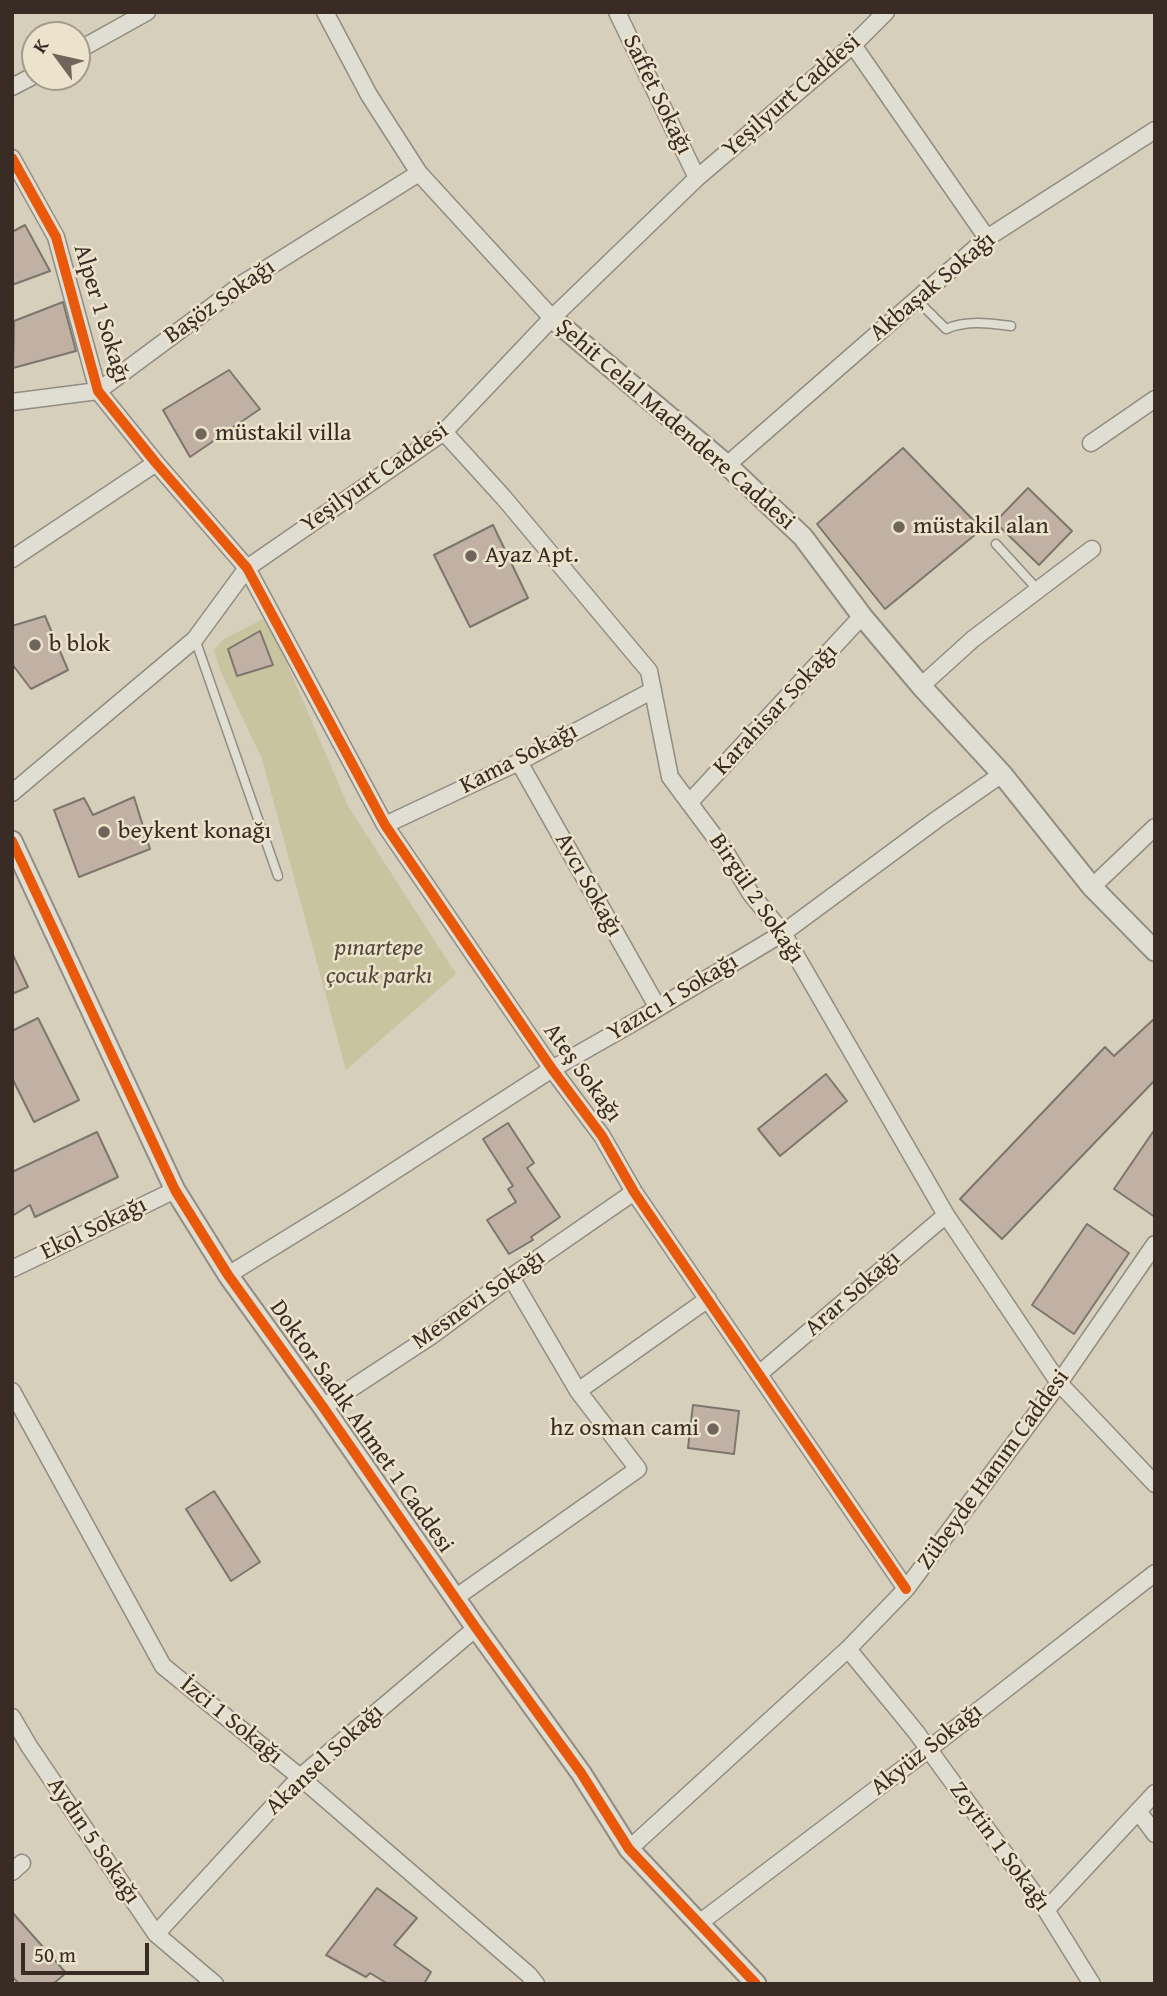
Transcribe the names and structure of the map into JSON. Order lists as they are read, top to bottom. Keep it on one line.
{"streets":{"street":["Saffet Sokağı","Yeşilyurt Caddesi","Akbaşak Sokağı","Başöz Sokağı","Alper 1 Sokağı","Şehit Celal Madendere Caddesi","Karahisar Sokağı","Kama Sokağı","Avcı Sokağı","Birgül 2 Sokağı","Yazıcı 1 Sokağı","Ateş Sokağı","Ekol Sokağı","Arar Sokağı","Mesnevi Sokağı","Doktor Sadık Ahmet 1 Caddesi","Zübeyde Hanım Caddesi","İzci 1 Sokağı","Akyüz Sokağı","Akansel Sokağı","Aydın 5 Sokağı","Zeytin 1 Sokağı"]},"crossings":[["Saffet Sokağı","Yeşilyurt Caddesi"],["Yeşilyurt Caddesi","Alper 1 Sokağı"],["Yeşilyurt Caddesi","Şehit Celal Madendere Caddesi"],["Yeşilyurt Caddesi","Birgül 2 Sokağı"],["Yeşilyurt Caddesi","Ateş Sokağı"],["Akbaşak Sokağı","Şehit Celal Madendere Caddesi"],["Başöz Sokağı","Alper 1 Sokağı"],["Başöz Sokağı","Şehit Celal Madendere Caddesi"],["Alper 1 Sokağı","Ateş Sokağı"],["Şehit Celal Madendere Caddesi","Karahisar Sokağı"],["Şehit Celal Madendere Caddesi","Yazıcı 1 Sokağı"],["Karahisar Sokağı","Birgül 2 Sokağı"],["Kama Sokağı","Avcı Sokağı"],["Kama Sokağı","Birgül 2 Sokağı"],["Kama Sokağı","Ateş Sokağı"],["Avcı Sokağı","Yazıcı 1 Sokağı"],["Birgül 2 Sokağı","Yazıcı 1 Sokağı"],["Birgül 2 Sokağı","Arar Sokağı"],["Birgül 2 Sokağı","Zübeyde Hanım Caddesi"],["Yazıcı 1 Sokağı","Ateş Sokağı"],["Yazıcı 1 Sokağı","Doktor Sadık Ahmet 1 Caddesi"],["Ateş Sokağı","Arar Sokağı"],["Ateş Sokağı","Mesnevi Sokağı"],["Ateş Sokağı","Zübeyde Hanım Caddesi"],["Ekol Sokağı","Doktor Sadık Ahmet 1 Caddesi"],["Mesnevi Sokağı","Doktor Sadık Ahmet 1 Caddesi"],["Doktor Sadık Ahmet 1 Caddesi","Zübeyde Hanım Caddesi"],["Doktor Sadık Ahmet 1 Caddesi","Akyüz Sokağı"],["Doktor Sadık Ahmet 1 Caddesi","Akansel Sokağı"],["Zübeyde Hanım Caddesi","Zeytin 1 Sokağı"],["İzci 1 Sokağı","Akansel Sokağı"],["Akyüz Sokağı","Zeytin 1 Sokağı"],["Akansel Sokağı","Aydın 5 Sokağı"]],"parks":["pınartepe çocuk parkı"],"places":["müstakil villa","müstakil alan","Ayaz Apt.","b blok","beykent konağı","hz osman cami"],"scale_bar":"50 m","north":"top left"}
